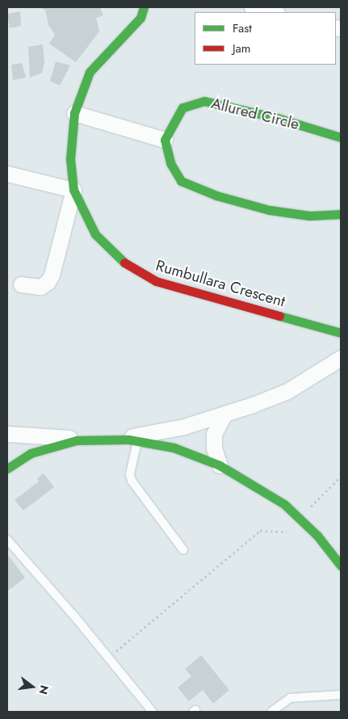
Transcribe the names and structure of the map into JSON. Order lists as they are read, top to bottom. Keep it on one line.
{"streets":{"street":["Allured Circle","Rumbullara Crescent"]},"legend":["Fast","Jam"],"north":"right"}
